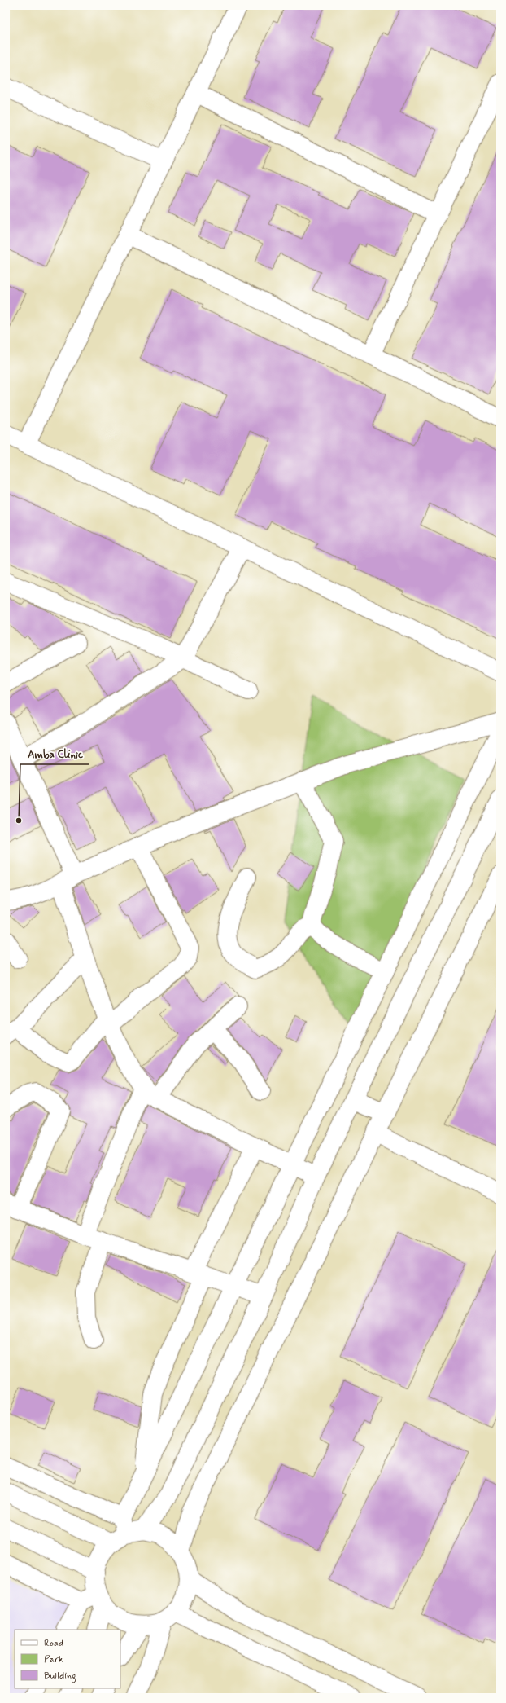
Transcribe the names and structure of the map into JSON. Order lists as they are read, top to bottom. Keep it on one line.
{"places":["Amba Clinic"],"legend":["Road","Park","Building"]}
